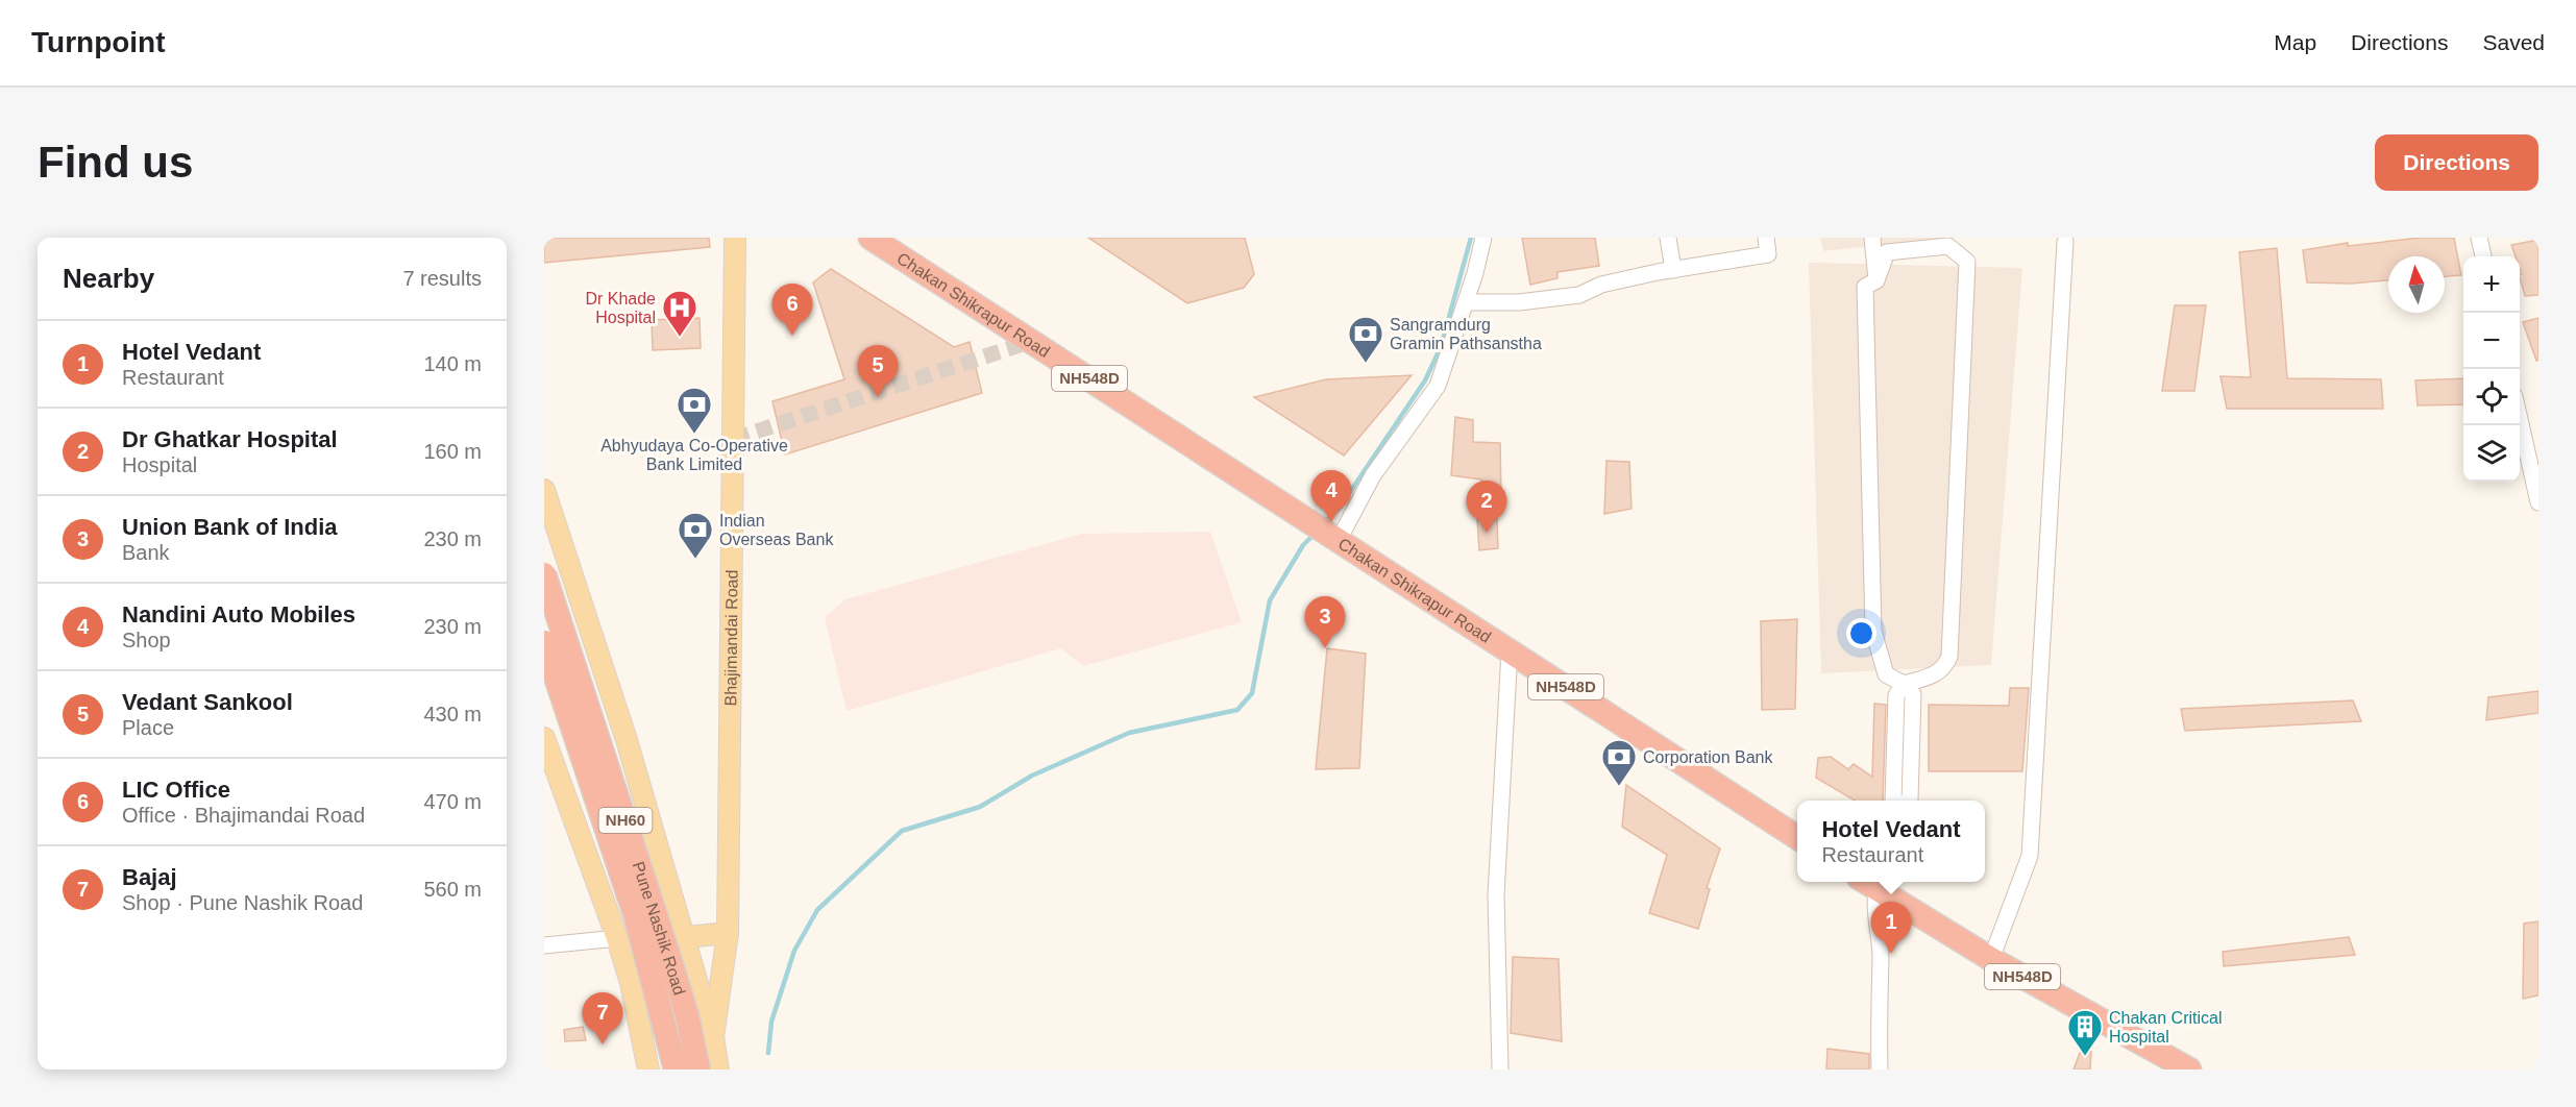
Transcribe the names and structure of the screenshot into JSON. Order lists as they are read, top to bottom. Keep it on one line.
{"streets":{"highway":["Chakan Shikrapur Road","NH548D","NH60","Pune Nashik Road"],"main road":["Bhajimandai Road"]},"places":{"hospital":["Dr Khade Hospital"],"bank":["Sangramdurg Gramin Pathsanstha","Abhyudaya Co-Operative Bank Limited","Indian Overseas Bank","Corporation Bank"],"building":["Chakan Critical Hospital"]},"north":"top","page":{"header":"Turnpoint","nav":["Map","Directions","Saved"],"buttons":"Directions","title":"Find us","heading":["Nearby","7 results"],"map_buttons":["+","−"],"pins":["6","5","4","2","3","1","7"],"list":[{"mark":"1","name":"Hotel Vedant","note":"Restaurant","value":"140 m"},{"mark":"2","name":"Dr Ghatkar Hospital","note":"Hospital","value":"160 m"},{"mark":"3","name":"Union Bank of India","note":"Bank","value":"230 m"},{"mark":"4","name":"Nandini Auto Mobiles","note":"Shop","value":"230 m"},{"mark":"5","name":"Vedant Sankool","note":"Place","value":"430 m"},{"mark":"6","name":"LIC Office","note":"Office · Bhajimandai Road","value":"470 m"},{"mark":"7","name":"Bajaj","note":"Shop · Pune Nashik Road","value":"560 m"}],"popup":["Hotel Vedant","Restaurant"]}}
